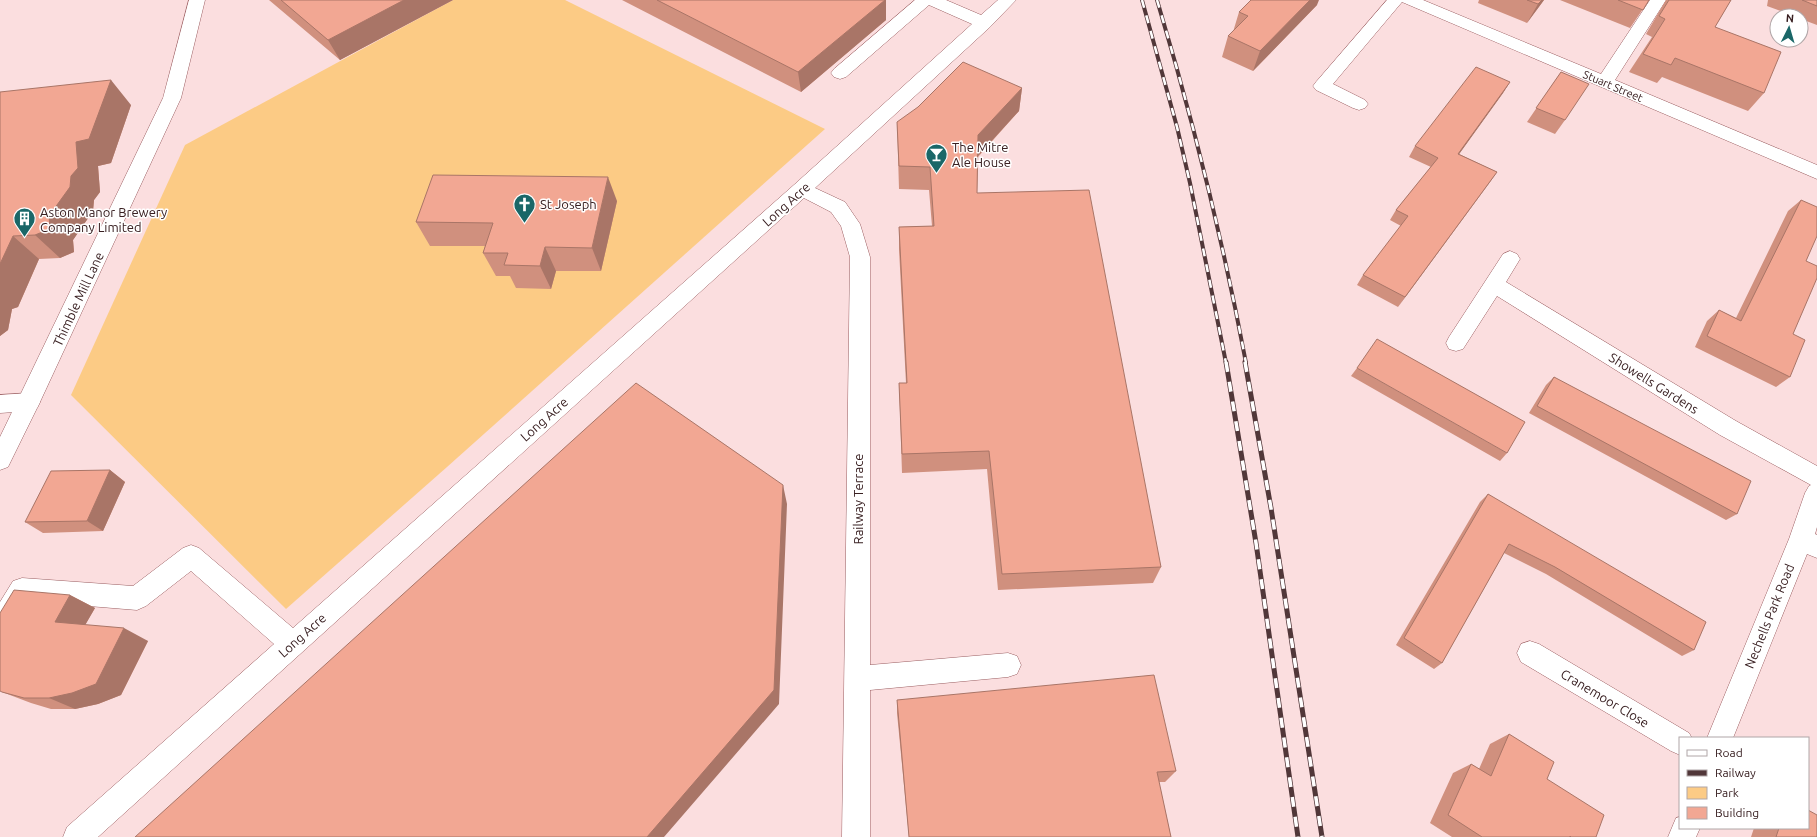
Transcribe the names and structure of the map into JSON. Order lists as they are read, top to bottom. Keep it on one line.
{"streets":{"street":["Stuart Street","Long Acre","Thimble Mill Lane","Showells Gardens","Railway Terrace","Nechells Park Road","Cranemoor Close"]},"crossings":[["Long Acre","Railway Terrace"]],"places":{"bar":["The Mitre Ale House"],"church":["St Joseph"],"building":["Aston Manor Brewery Company Limited"]},"legend":["Road","Railway","Park","Building"],"north":"top"}
